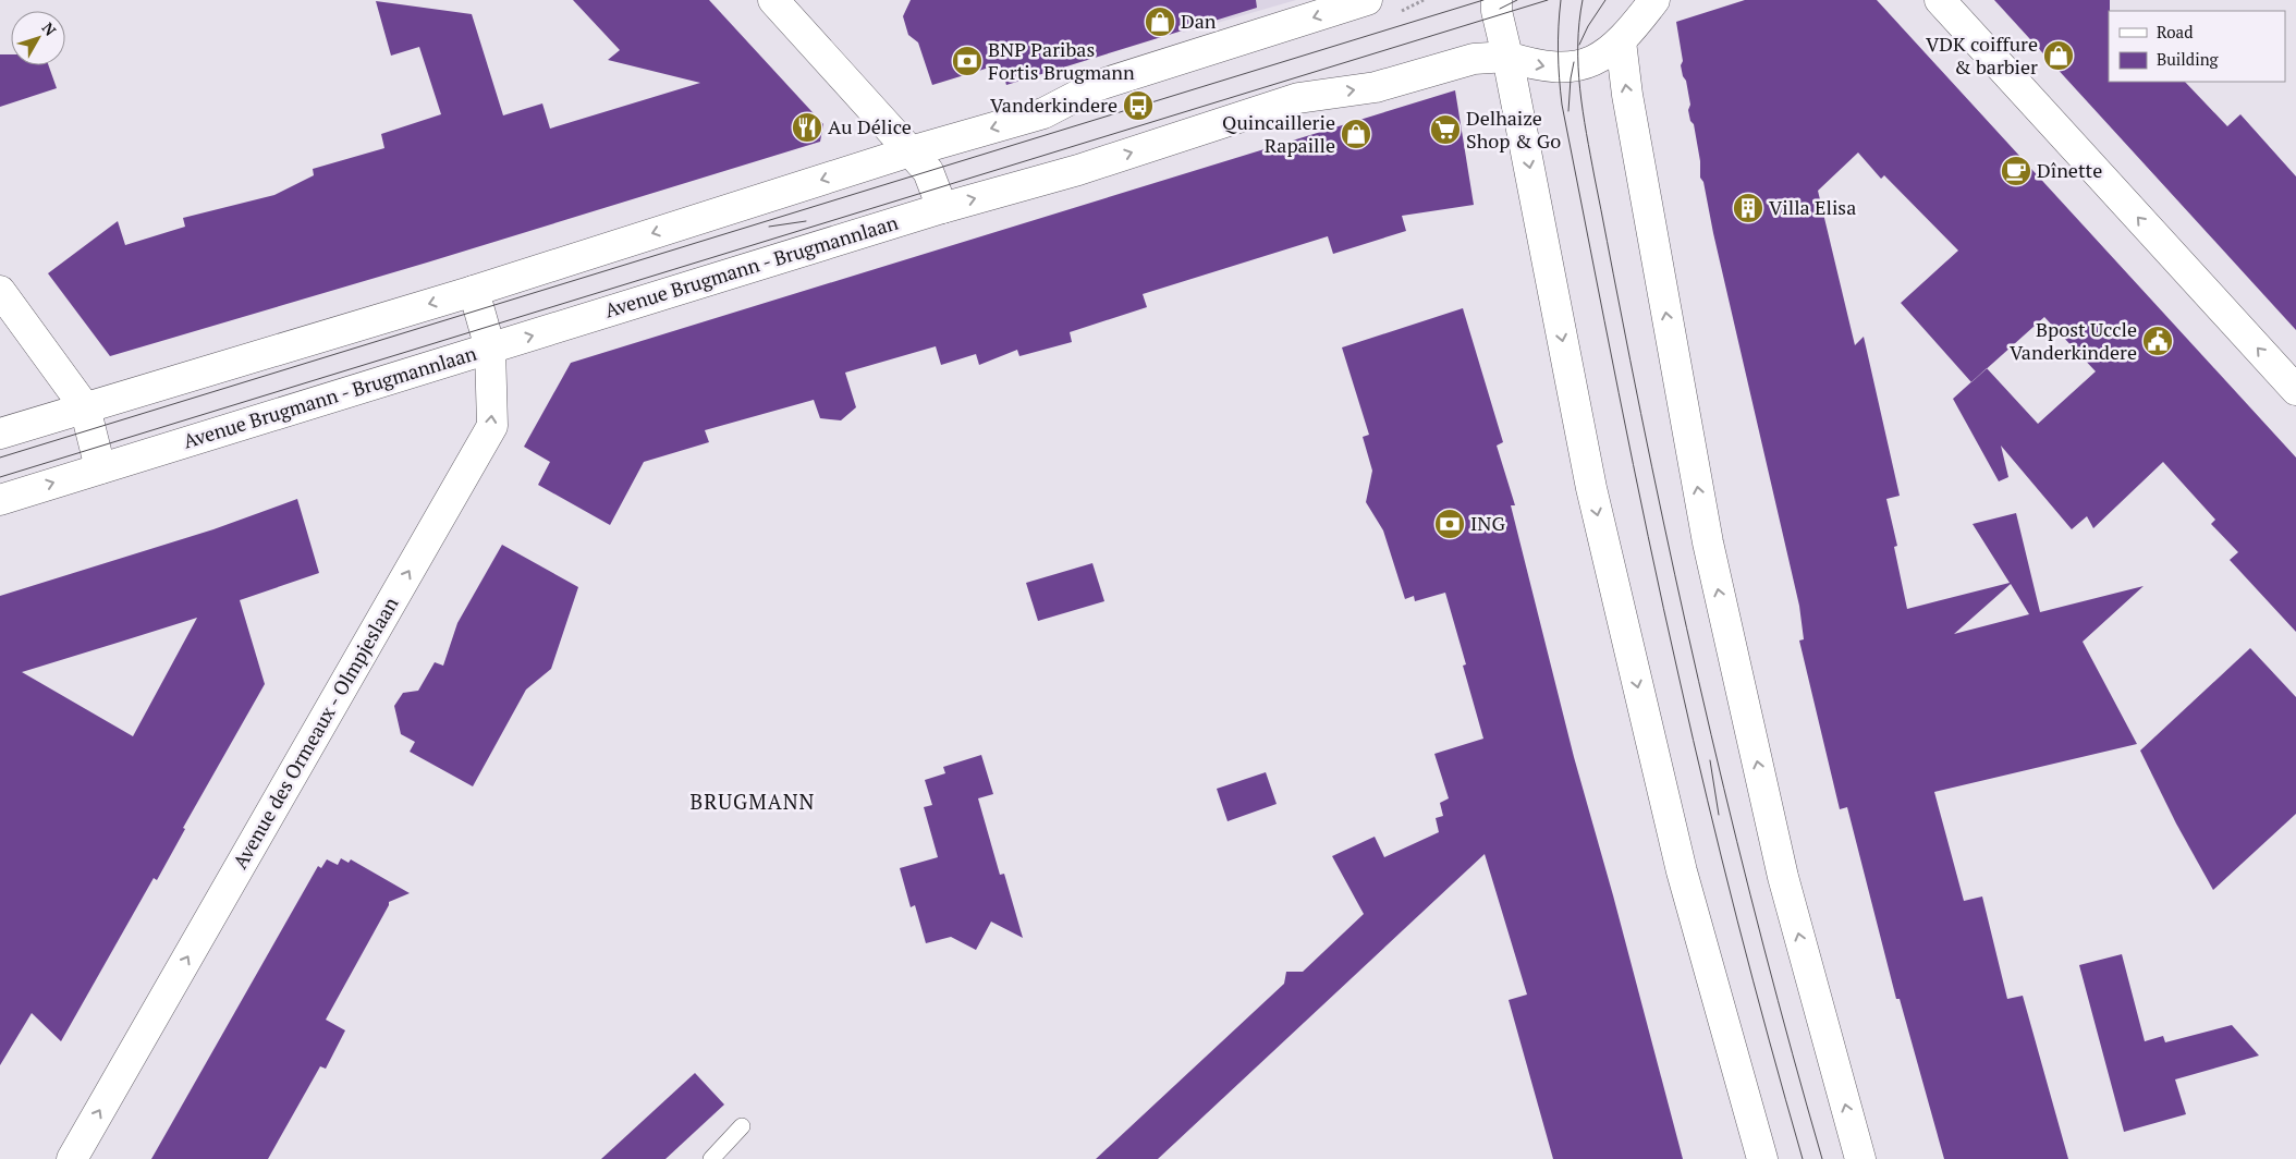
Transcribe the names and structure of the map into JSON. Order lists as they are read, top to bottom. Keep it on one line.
{"streets":{"main road":["Avenue Brugmann - Brugmannlaan","Avenue des Ormeaux - Olmpjeslaan"]},"crossings":[["Avenue Brugmann - Brugmannlaan","Avenue des Ormeaux - Olmpjeslaan"]],"one_way":["Avenue des Ormeaux - Olmpjeslaan"],"districts":["BRUGMANN"],"places":{"shop":["Dan","VDK coiffure & barbier","Quincaillerie Rapaille"],"bank":["BNP Paribas Fortis Brugmann","ING"],"bus stop":["Vanderkindere"],"restaurant":["Au Délice"],"supermarket":["Delhaize Shop & Go"],"cafe":["Dînette"],"building":["Villa Elisa"],"public building":["Bpost Uccle Vanderkindere"]},"legend":["Road","Building"],"north":"top right"}
